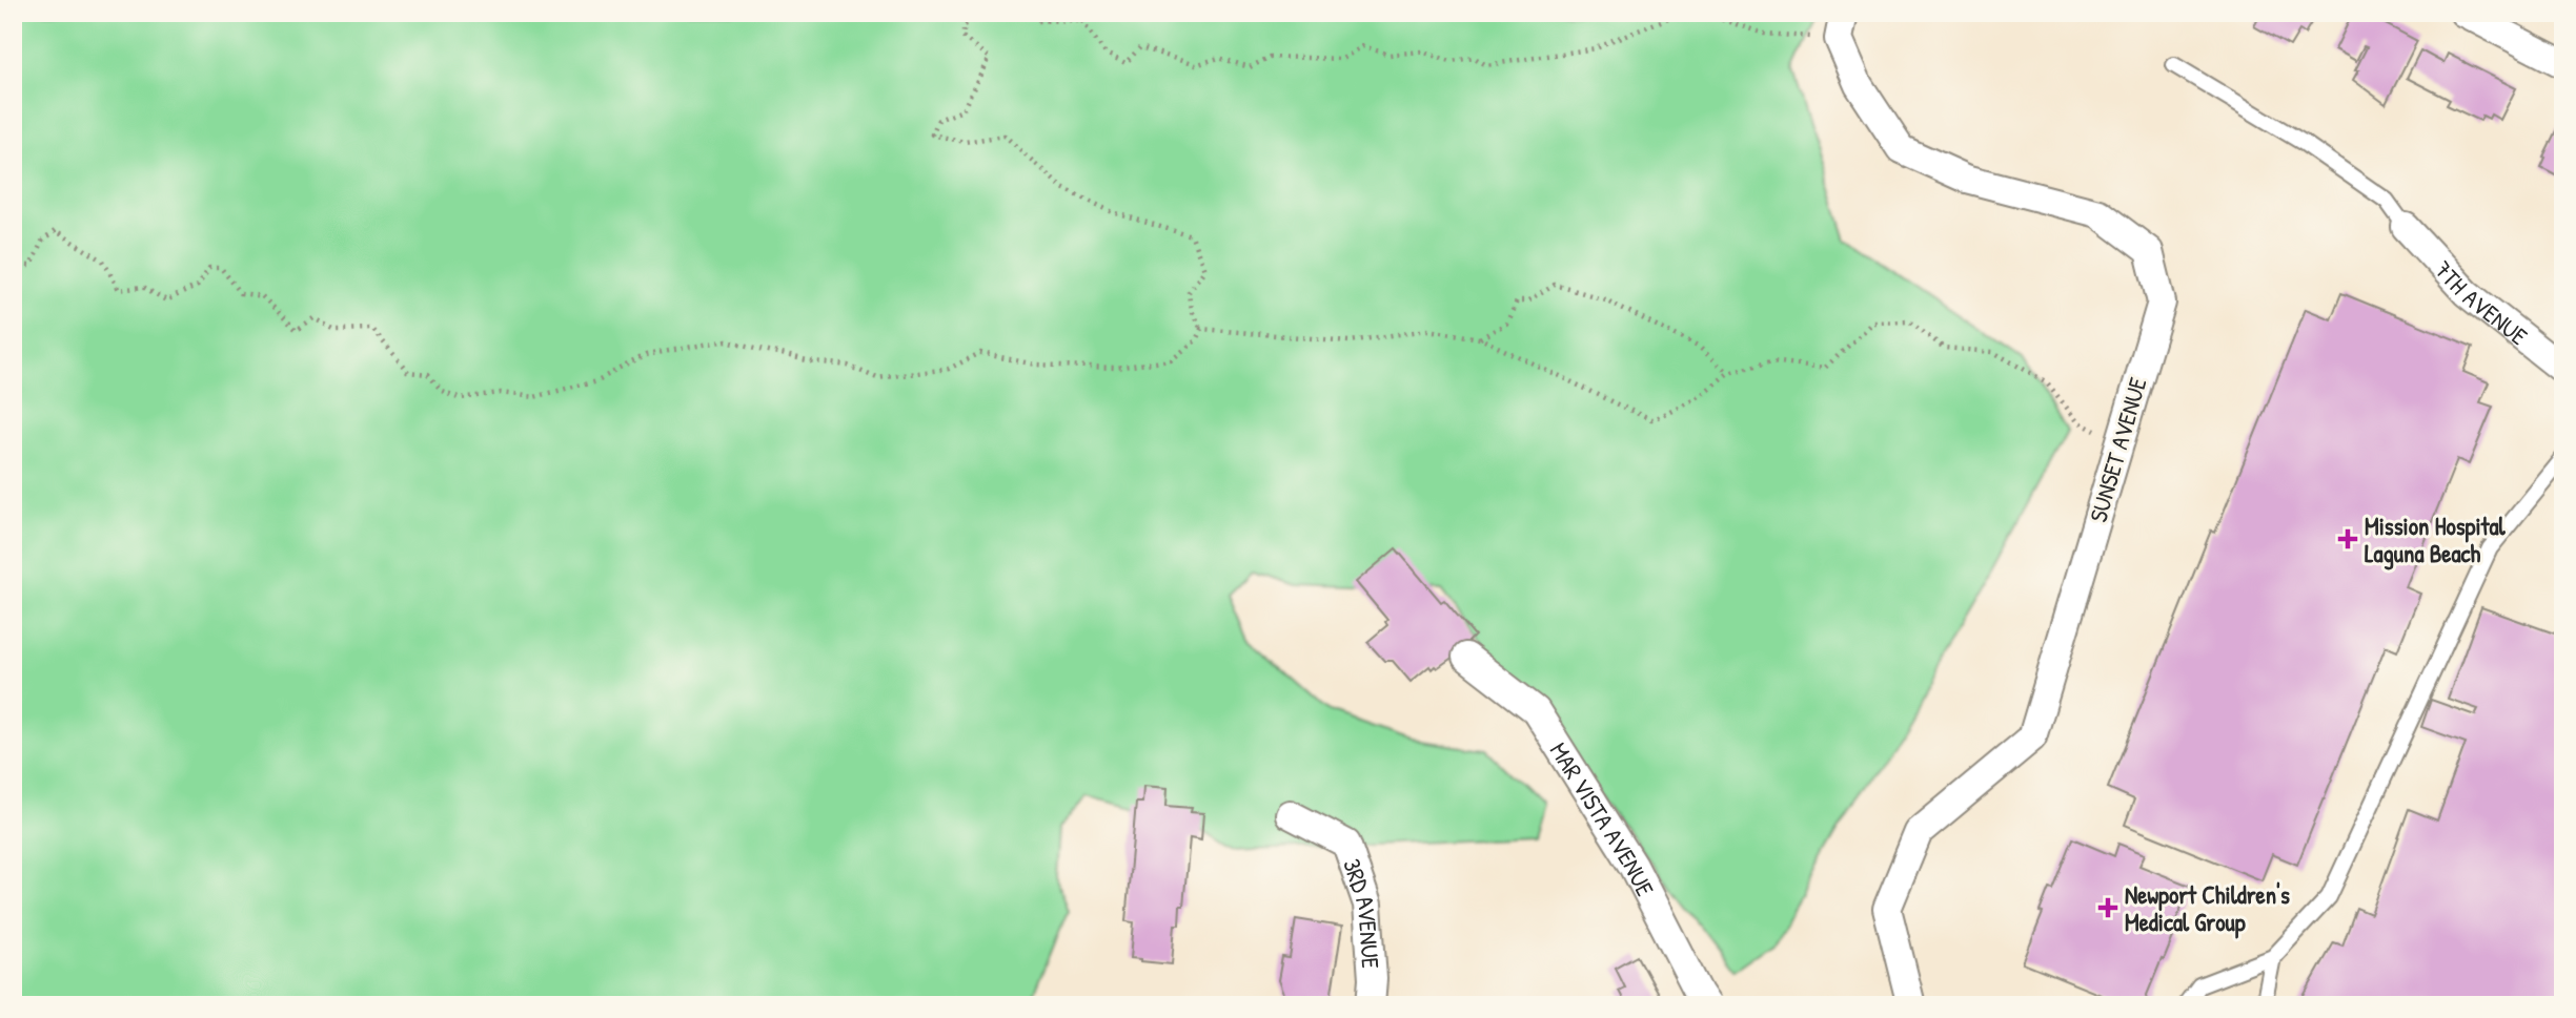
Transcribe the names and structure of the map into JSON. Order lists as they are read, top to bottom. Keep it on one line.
{"streets":{"street":["7TH AVENUE","SUNSET AVENUE","MAR VISTA AVENUE","3RD AVENUE"]},"places":{"health":["Mission Hospital Laguna Beach","Newport Children's Medical Group"]}}
